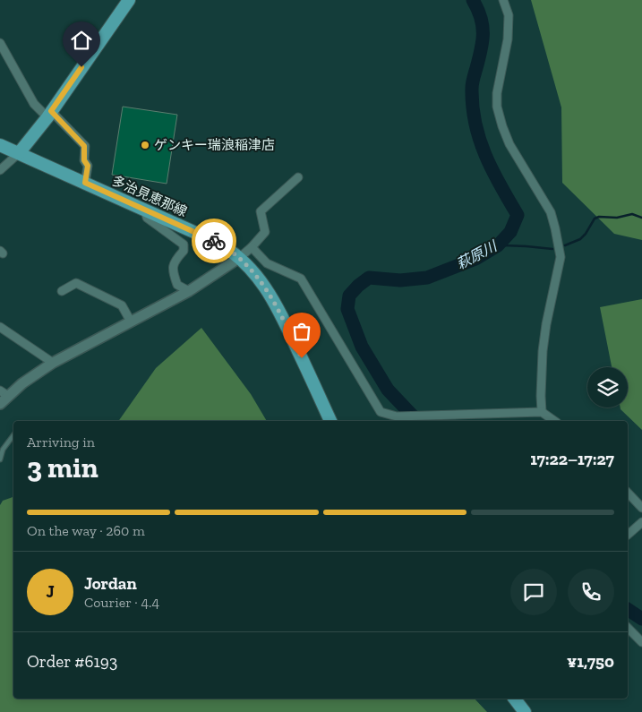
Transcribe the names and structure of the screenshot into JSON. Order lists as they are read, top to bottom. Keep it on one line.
{"streets":{"main road":["多治見恵那線"]},"water":["萩原川"],"places":["ゲンキー瑞浪稲津店"],"page":{"heading":["3 min","Arriving in","17:22–17:27"],"panel":["Jordan","Courier · 4.4","Order #6193","¥1,750"],"bar":"On the way · 260 m","round":"J"}}
